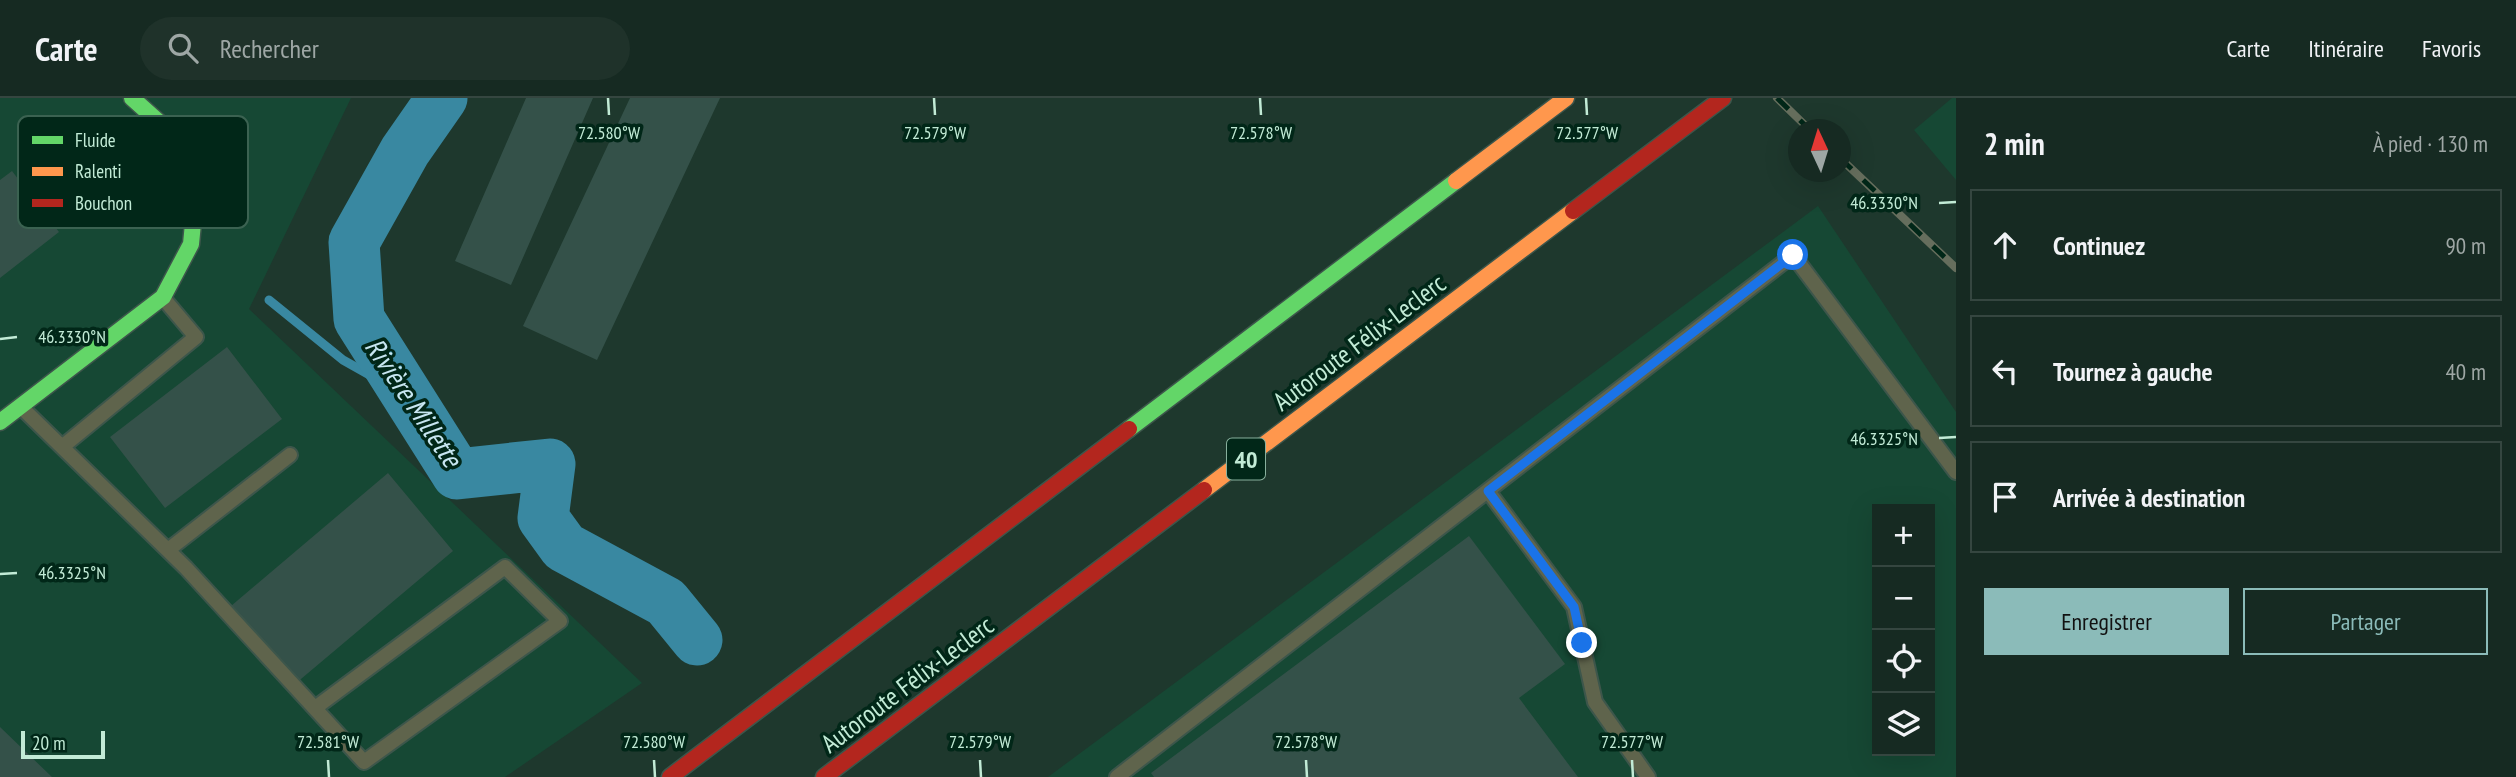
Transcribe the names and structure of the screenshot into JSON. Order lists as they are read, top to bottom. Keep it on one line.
{"streets":{"main road":["Autoroute Félix-Leclerc","40"]},"water":["Rivière Millette"],"legend":["Fluide","Ralenti","Bouchon"],"scale_bar":"20 m","north":"top","page":{"header":"Carte","search":"Rechercher","nav":["Carte","Itinéraire","Favoris"],"heading":["2 min","À pied · 130 m"],"list":[["Continuez","90 m"],["Tournez à gauche","40 m"],"Arrivée à destination"],"map_buttons":["+","−"],"buttons":["Enregistrer","Partager"],"scale":"20 m"},"coordinates":["72.580°W","72.579°W","72.578°W","72.577°W","46.3330°N","46.3325°N","72.581°W"]}
